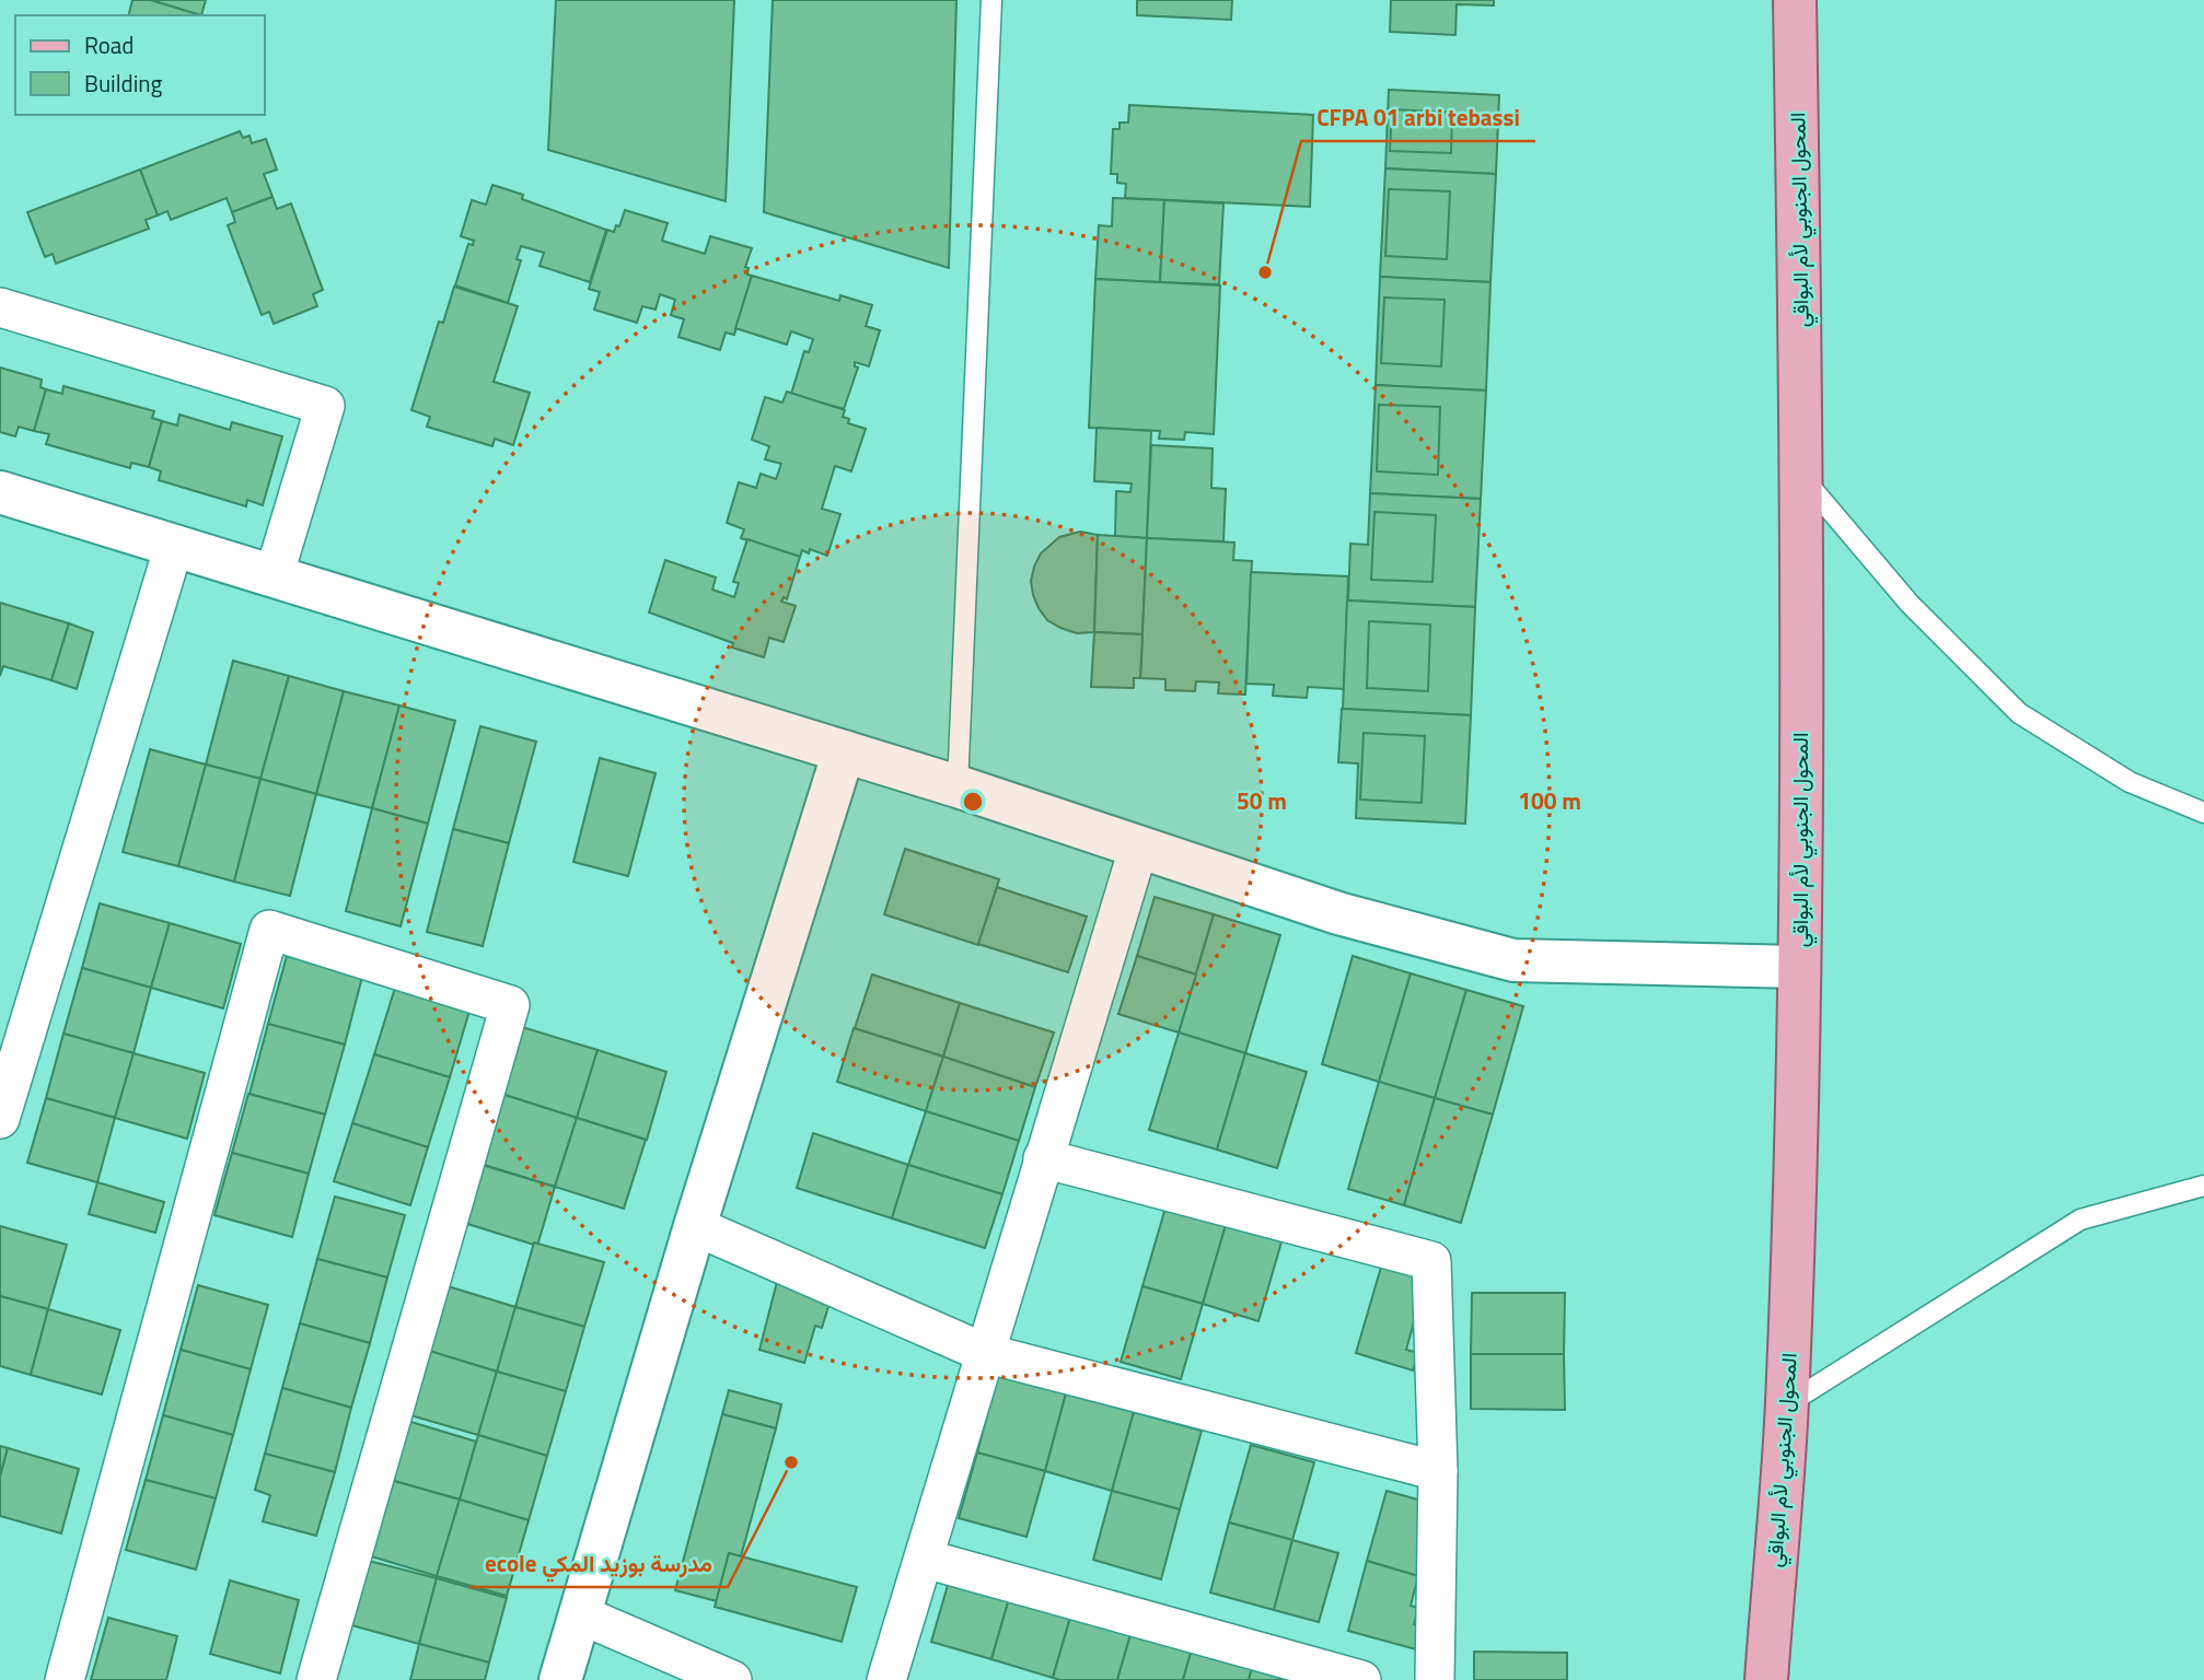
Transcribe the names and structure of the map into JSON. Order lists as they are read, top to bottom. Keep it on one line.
{"streets":{"main road":["المحول الجنوبي لأم البواقي"]},"places":["CFPA 01 arbi tebassi","ecole مدرسة بوزيد المكي"],"legend":["Road","Building"],"rings":["50 m","100 m"]}
